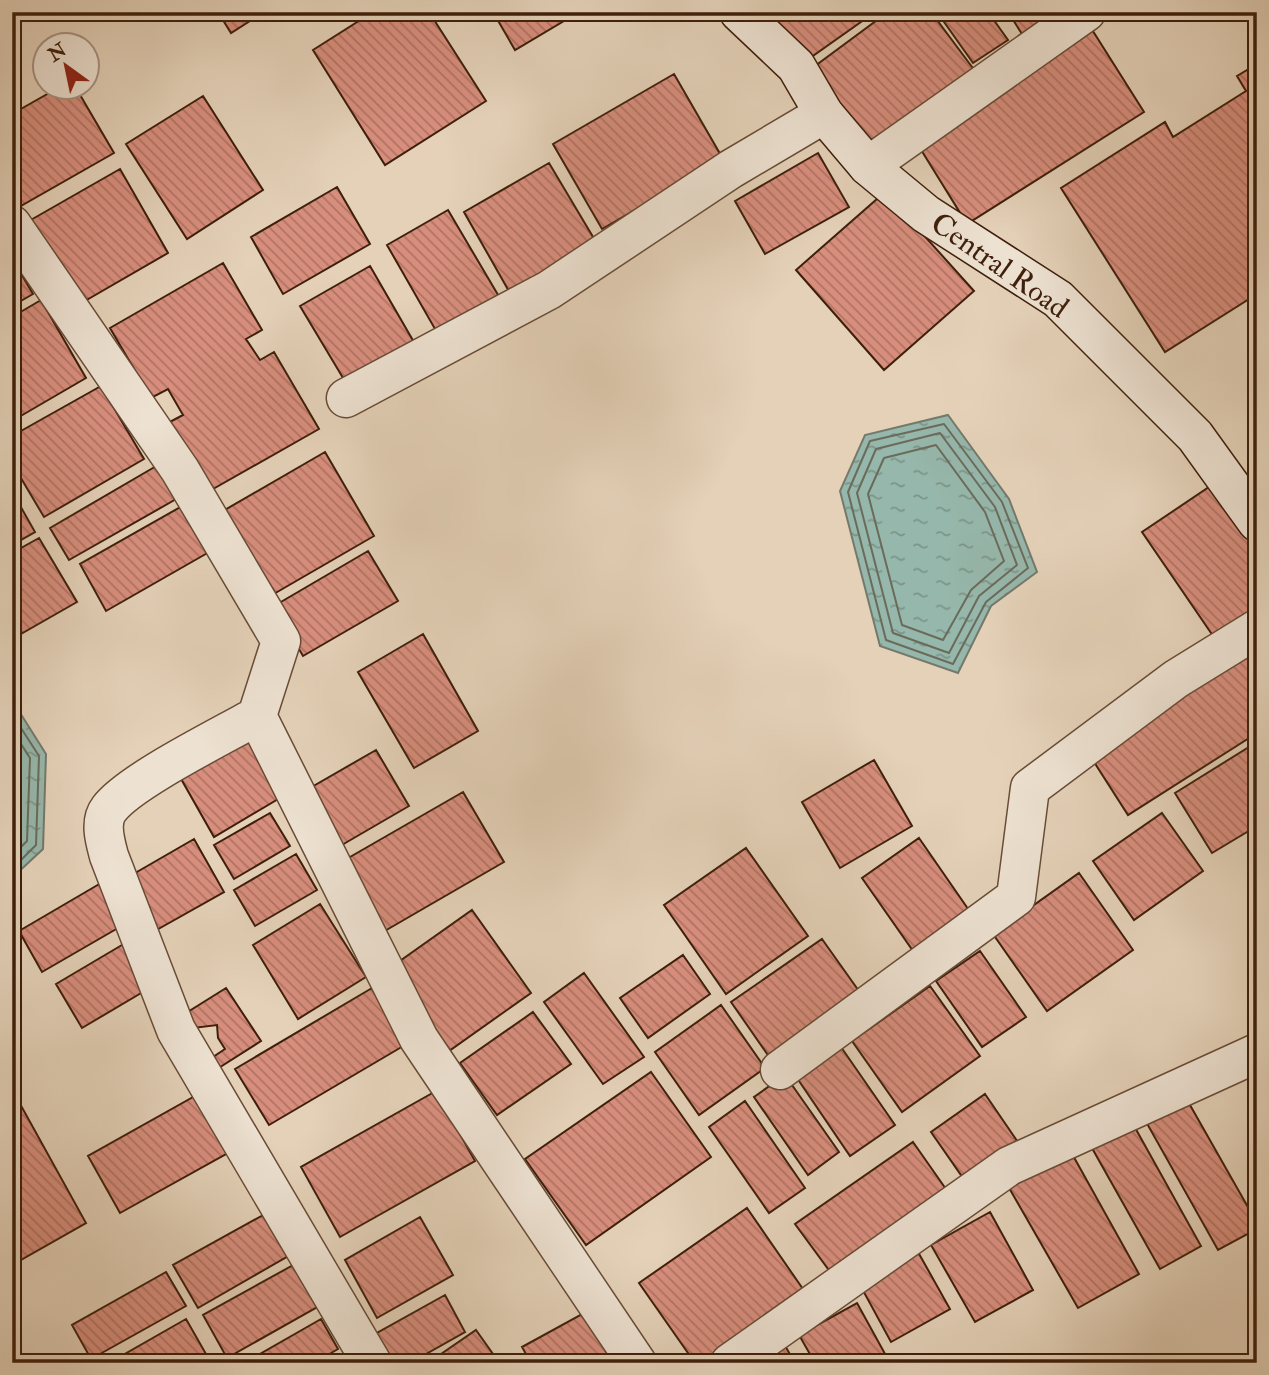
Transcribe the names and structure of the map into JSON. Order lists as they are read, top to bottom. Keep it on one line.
{"streets":{"street":["Central Road"]},"north":"top left"}
